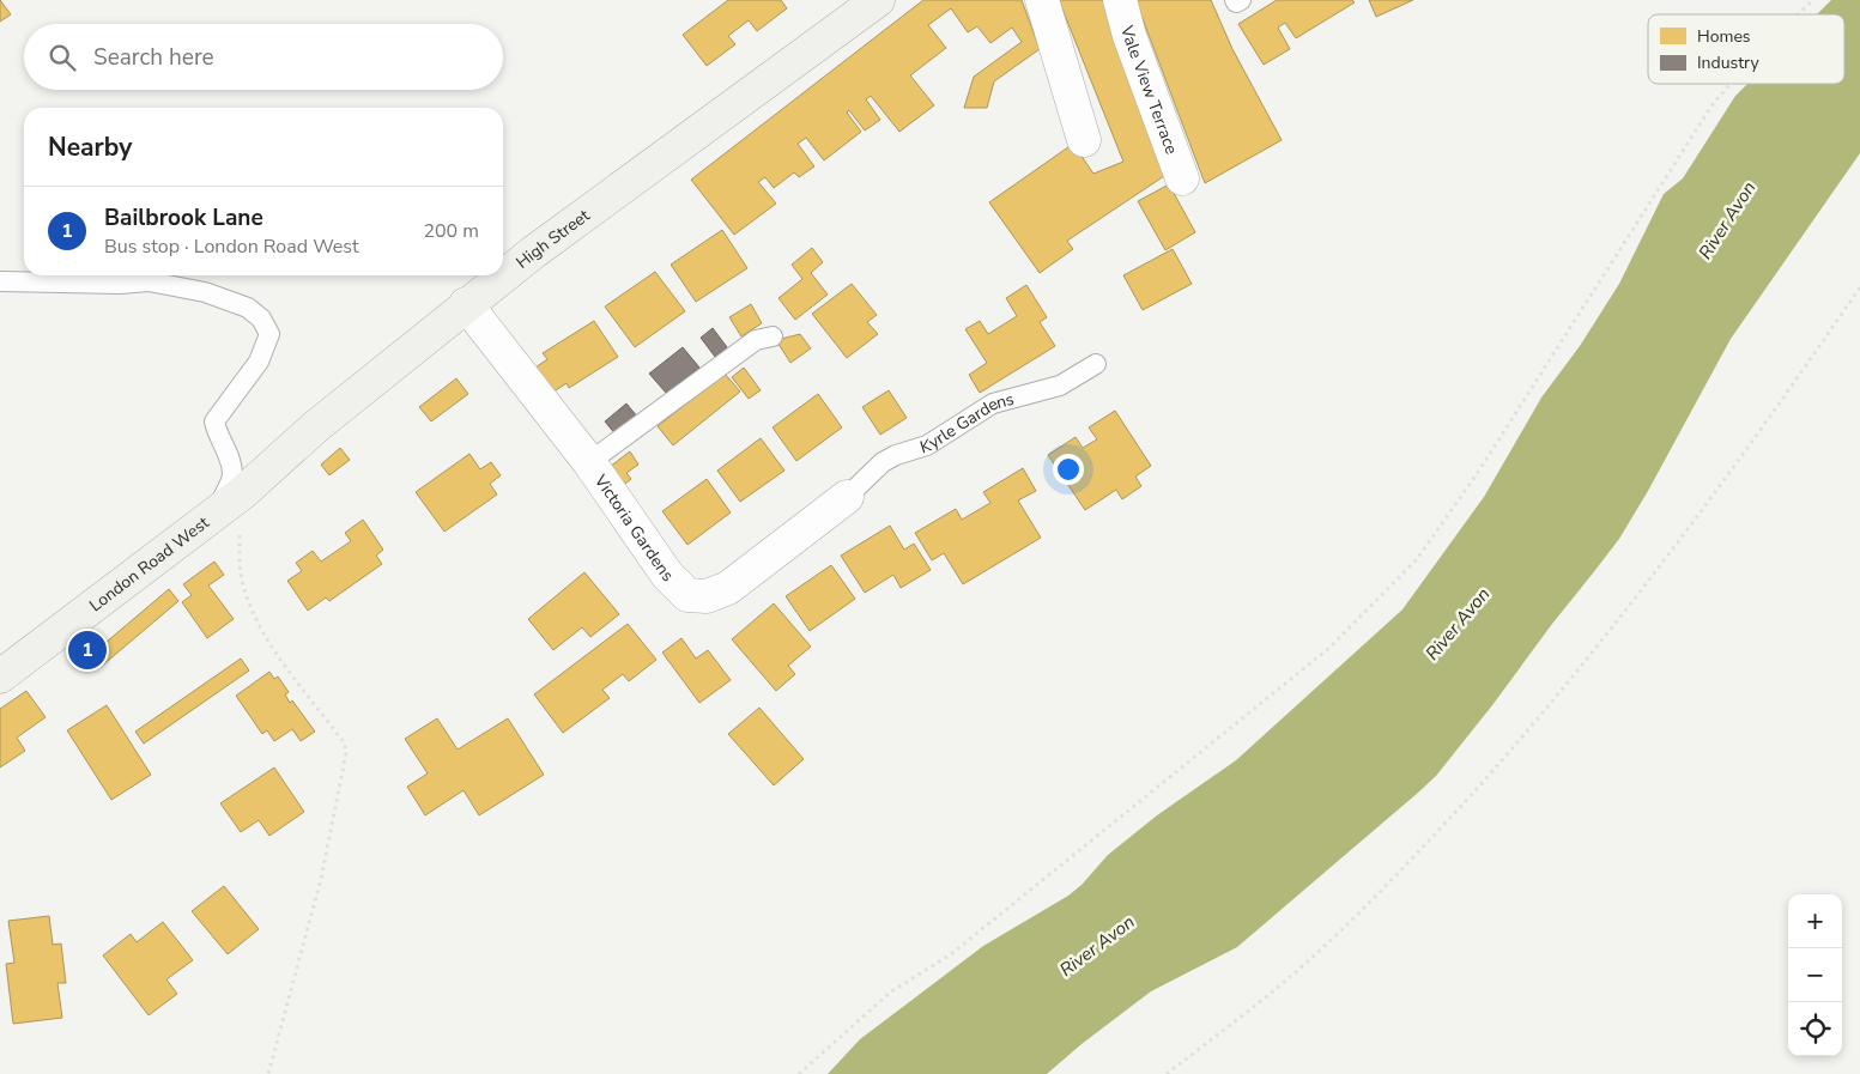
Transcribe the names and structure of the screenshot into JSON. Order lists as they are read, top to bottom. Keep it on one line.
{"streets":{"street":["Vale View Terrace","High Street","Victoria Gardens","London Road West"],"lane":["Kyrle Gardens"]},"crossings":[["High Street","Victoria Gardens"],["High Street","London Road West"],["Kyrle Gardens","Victoria Gardens"]],"water":["River Avon"],"legend":["Homes","Industry"],"page":{"search":"Search here","heading":"Nearby","list":[{"mark":"1","name":"Bailbrook Lane","note":"Bus stop · London Road West","value":"200 m"}],"pins":"1","map_buttons":["+","−"]}}
